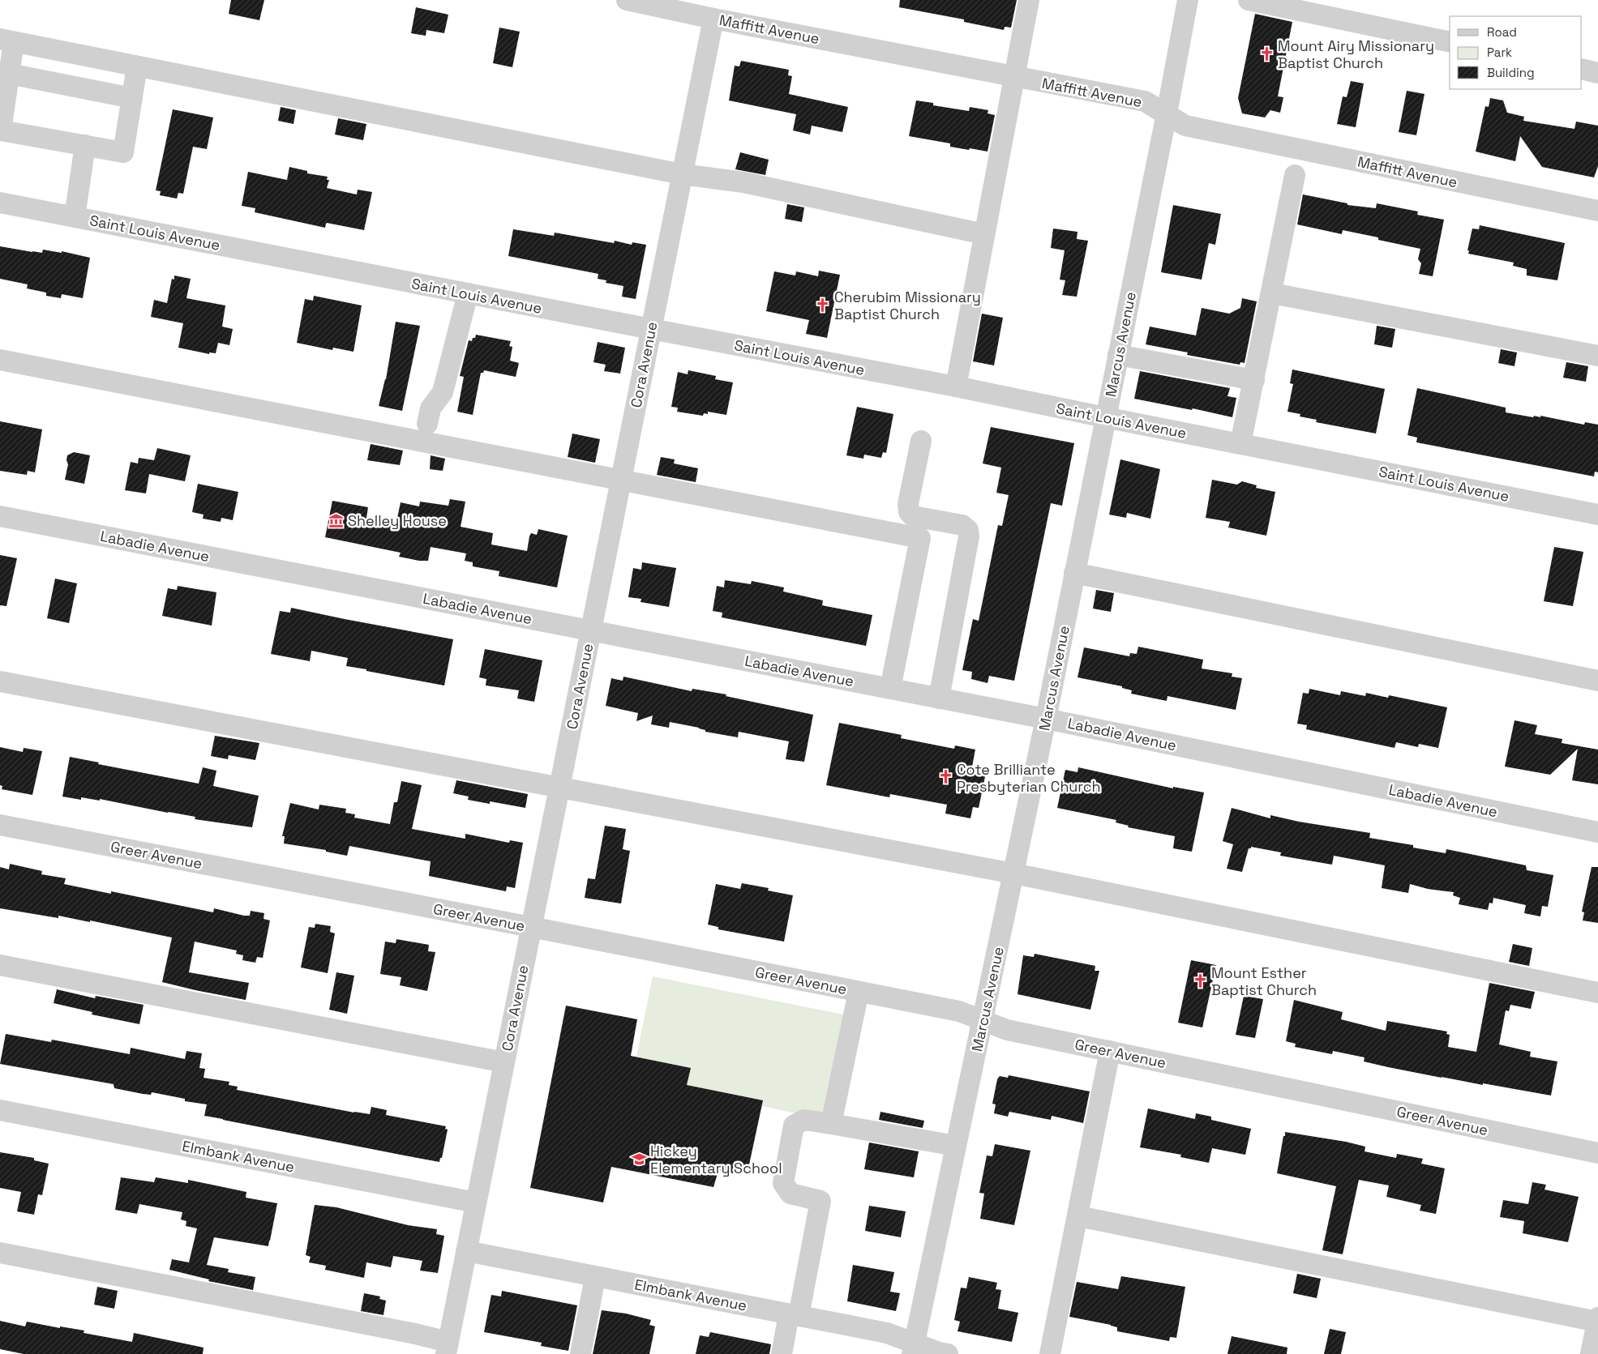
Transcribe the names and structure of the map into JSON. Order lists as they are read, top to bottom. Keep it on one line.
{"streets":{"street":["Maffitt Avenue","Saint Louis Avenue","Marcus Avenue","Cora Avenue","Labadie Avenue","Greer Avenue","Elmbank Avenue"]},"crossings":[["Maffitt Avenue","Marcus Avenue"],["Maffitt Avenue","Cora Avenue"],["Saint Louis Avenue","Marcus Avenue"],["Saint Louis Avenue","Cora Avenue"],["Marcus Avenue","Labadie Avenue"],["Marcus Avenue","Greer Avenue"],["Marcus Avenue","Elmbank Avenue"],["Cora Avenue","Labadie Avenue"],["Cora Avenue","Greer Avenue"],["Cora Avenue","Elmbank Avenue"]],"places":{"church":["Mount Airy Missionary Baptist Church","Cherubim Missionary Baptist Church","Cote Brilliante Presbyterian Church","Mount Esther Baptist Church"],"museum":["Shelley House"],"school or university":["Hickey Elementary School"]},"legend":["Road","Park","Building"]}
